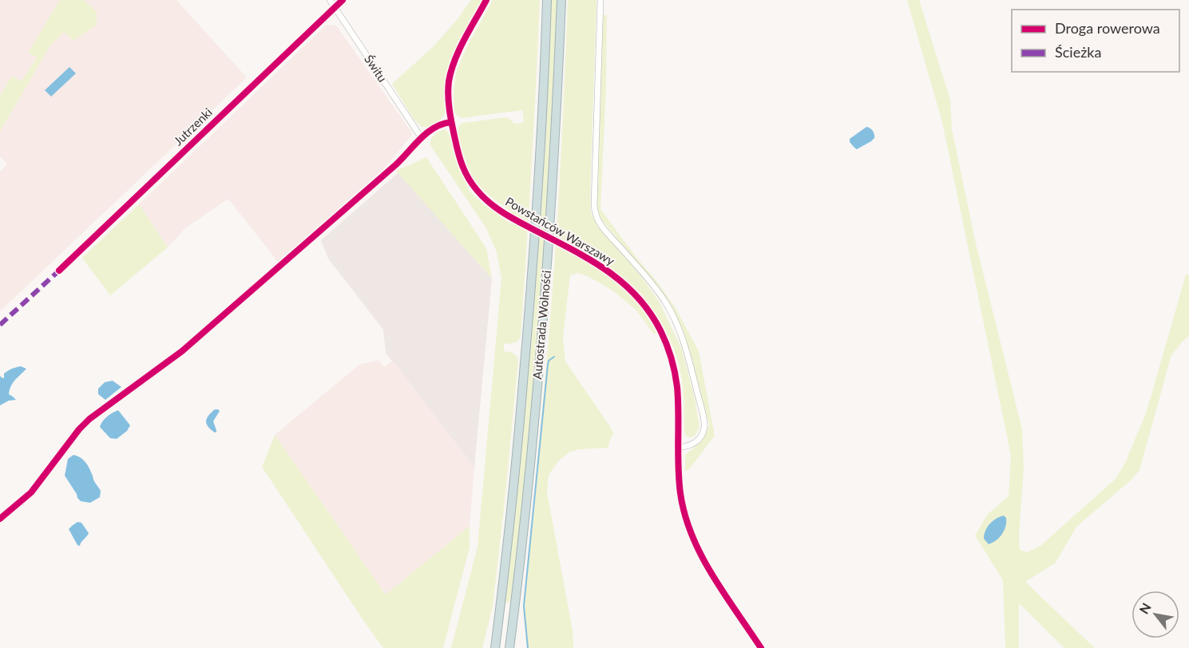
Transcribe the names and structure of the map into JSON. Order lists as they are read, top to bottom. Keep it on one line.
{"streets":{"highway":["Autostrada Wolności"],"street":["Świtu","Jutrzenki","Powstańców Warszawy"]},"crossings":[["Świtu","Jutrzenki"]],"legend":["Droga rowerowa","Ścieżka"],"north":"top left"}
